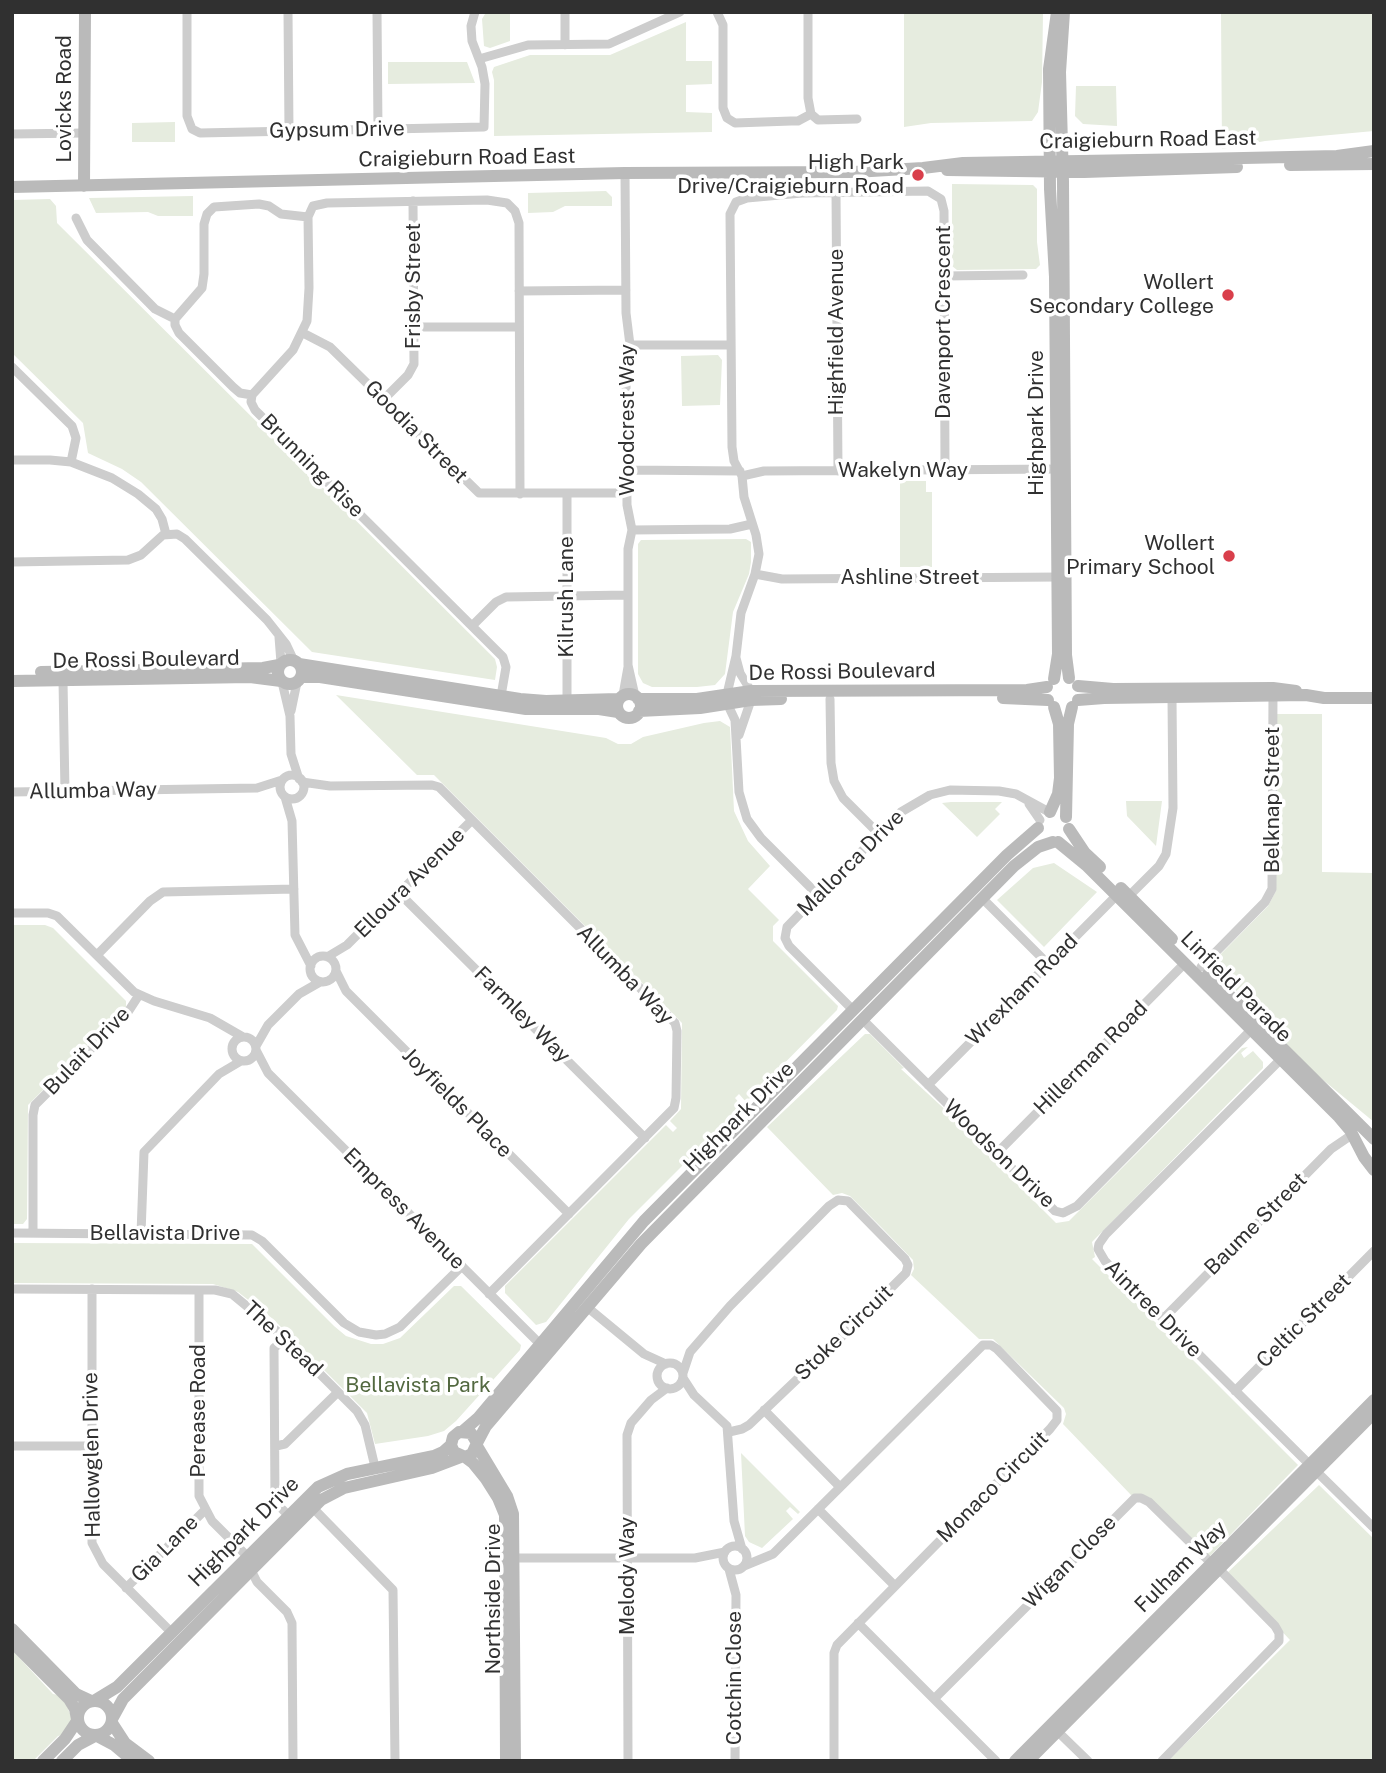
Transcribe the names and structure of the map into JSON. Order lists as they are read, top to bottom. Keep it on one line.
{"streets":{"street":["Lovicks Road","Gypsum Drive","Craigieburn Road East","Frisby Street","Davenport Crescent","Highfield Avenue","Woodcrest Way","Highpark Drive","Goodia Street","Brunning Rise","Wakelyn Way","Ashline Street","Kilrush Lane","De Rossi Boulevard","Allumba Way","Belknap Street","Mallorca Drive","Elloura Avenue","Linfield Parade","Wrexham Road","Farmley Way","Bulait Drive","Hillerman Road","Joyfields Place","Woodson Drive","Empress Avenue","Baume Street","Bellavista Drive","Aintree Drive","Celtic Street","Stoke Circuit","The Stead","Perease Road","Hallowglen Drive","Monaco Circuit","Gia Lane","Wigan Close","Fulham Way","Melody Way","Northside Drive","Cotchin Close"]},"crossings":[["Lovicks Road","Craigieburn Road East"],["Craigieburn Road East","Woodcrest Way"],["Craigieburn Road East","Highpark Drive"],["Frisby Street","Goodia Street"],["Davenport Crescent","Highfield Avenue"],["Davenport Crescent","Wakelyn Way"],["Davenport Crescent","Ashline Street"],["Davenport Crescent","De Rossi Boulevard"],["Highfield Avenue","Wakelyn Way"],["Woodcrest Way","Goodia Street"],["Woodcrest Way","Wakelyn Way"],["Woodcrest Way","De Rossi Boulevard"],["Highpark Drive","Wakelyn Way"],["Highpark Drive","Ashline Street"],["Highpark Drive","De Rossi Boulevard"],["Highpark Drive","Mallorca Drive"],["Highpark Drive","Linfield Parade"],["Highpark Drive","Woodson Drive"],["Highpark Drive","Empress Avenue"],["Highpark Drive","The Stead"],["Highpark Drive","Perease Road"],["Highpark Drive","Hallowglen Drive"],["Highpark Drive","Northside Drive"],["Goodia Street","Kilrush Lane"],["Brunning Rise","De Rossi Boulevard"],["Kilrush Lane","De Rossi Boulevard"],["Allumba Way","Elloura Avenue"],["Allumba Way","Farmley Way"],["Allumba Way","Joyfields Place"],["Allumba Way","Empress Avenue"],["Belknap Street","Linfield Parade"],["Mallorca Drive","Linfield Parade"],["Mallorca Drive","Woodson Drive"],["Elloura Avenue","Farmley Way"],["Elloura Avenue","Joyfields Place"],["Linfield Parade","Wrexham Road"],["Linfield Parade","Hillerman Road"],["Linfield Parade","Woodson Drive"],["Linfield Parade","Baume Street"],["Linfield Parade","Aintree Drive"],["Wrexham Road","Woodson Drive"],["Bulait Drive","Bellavista Drive"],["Hillerman Road","Woodson Drive"],["Empress Avenue","Bellavista Drive"],["Baume Street","Aintree Drive"],["Aintree Drive","Celtic Street"],["Aintree Drive","Fulham Way"],["Stoke Circuit","Melody Way"],["The Stead","Perease Road"],["The Stead","Hallowglen Drive"],["Perease Road","Gia Lane"],["Hallowglen Drive","Gia Lane"],["Monaco Circuit","Cotchin Close"],["Wigan Close","Fulham Way"]],"parks":["Bellavista Park"],"places":["High Park Drive/Craigieburn Road","Wollert Secondary College","Wollert Primary School"]}
